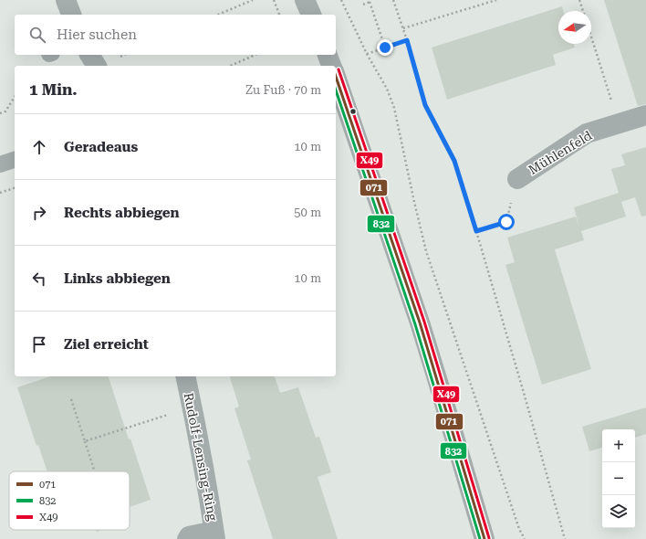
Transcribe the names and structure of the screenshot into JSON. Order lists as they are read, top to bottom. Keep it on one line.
{"streets":{"street":["Mühlenfeld","Rudolf-Lensing-Ring"]},"lines":["transit line X49","transit line 071","transit line 832"],"legend":["071","832","X49"],"north":"left","page":{"search":"Hier suchen","heading":["1 Min.","Zu Fuß · 70 m"],"list":[["Geradeaus","10 m"],["Rechts abbiegen","50 m"],["Links abbiegen","10 m"],"Ziel erreicht"],"map_buttons":["+","−"]}}
